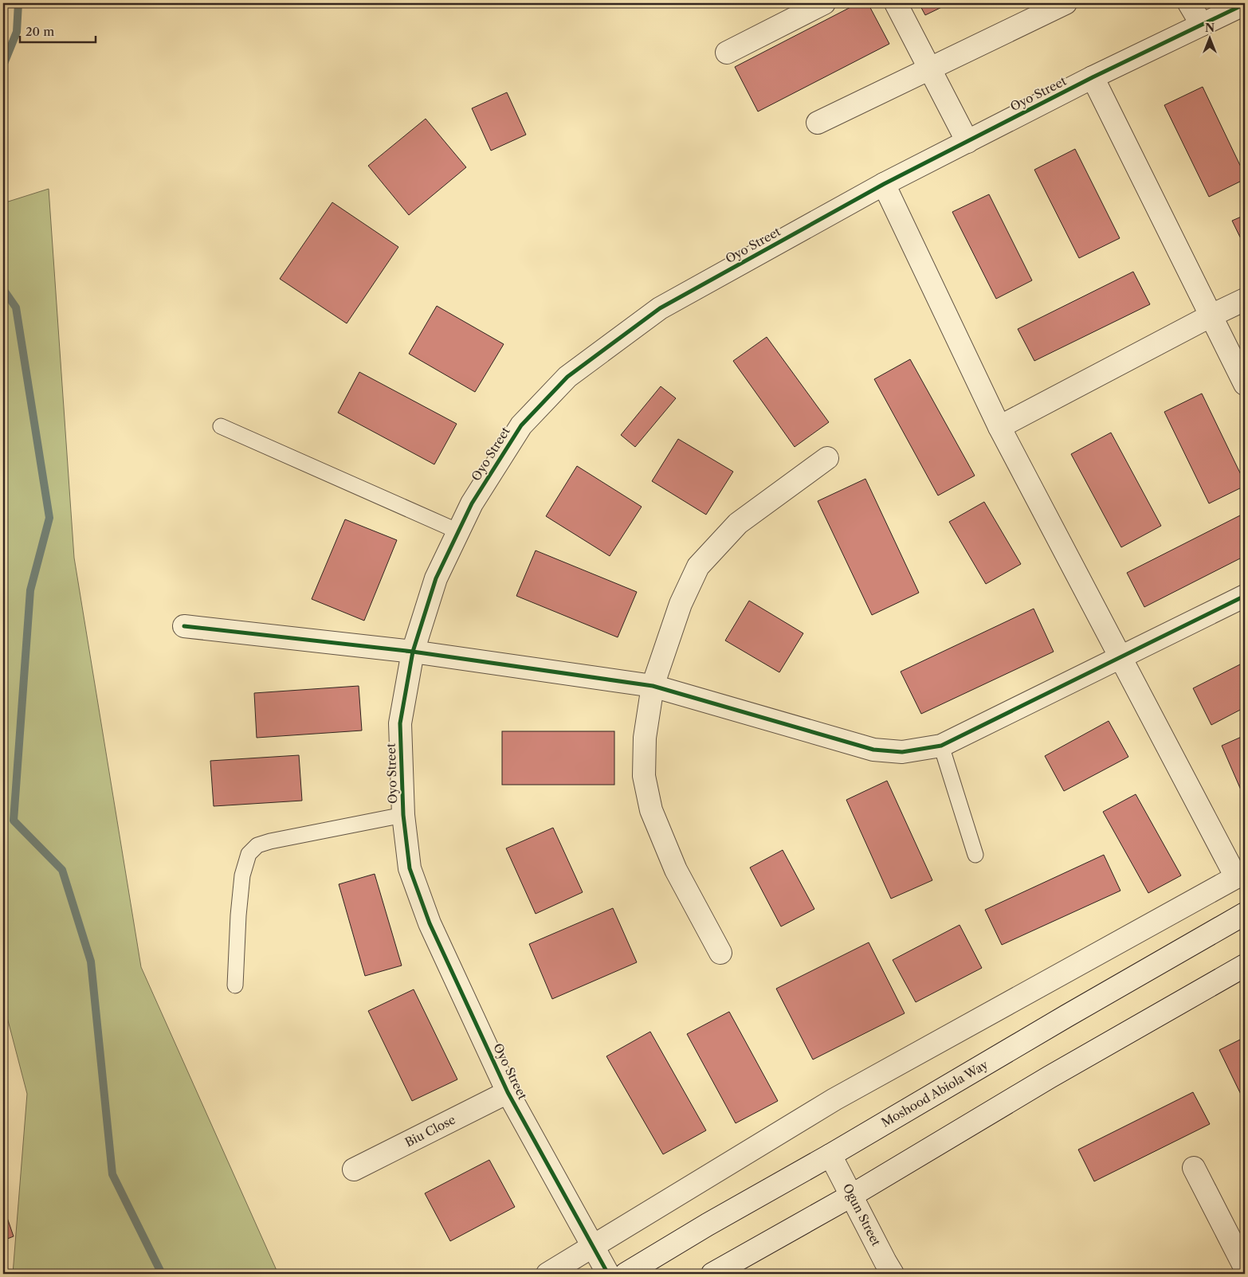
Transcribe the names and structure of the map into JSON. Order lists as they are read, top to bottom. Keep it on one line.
{"streets":{"street":["Oyo Street","Moshood Abiola Way","Biu Close","Ogun Street"]},"crossings":[["Oyo Street","Biu Close"],["Moshood Abiola Way","Ogun Street"]],"scale_bar":"20 m","north":"top"}
